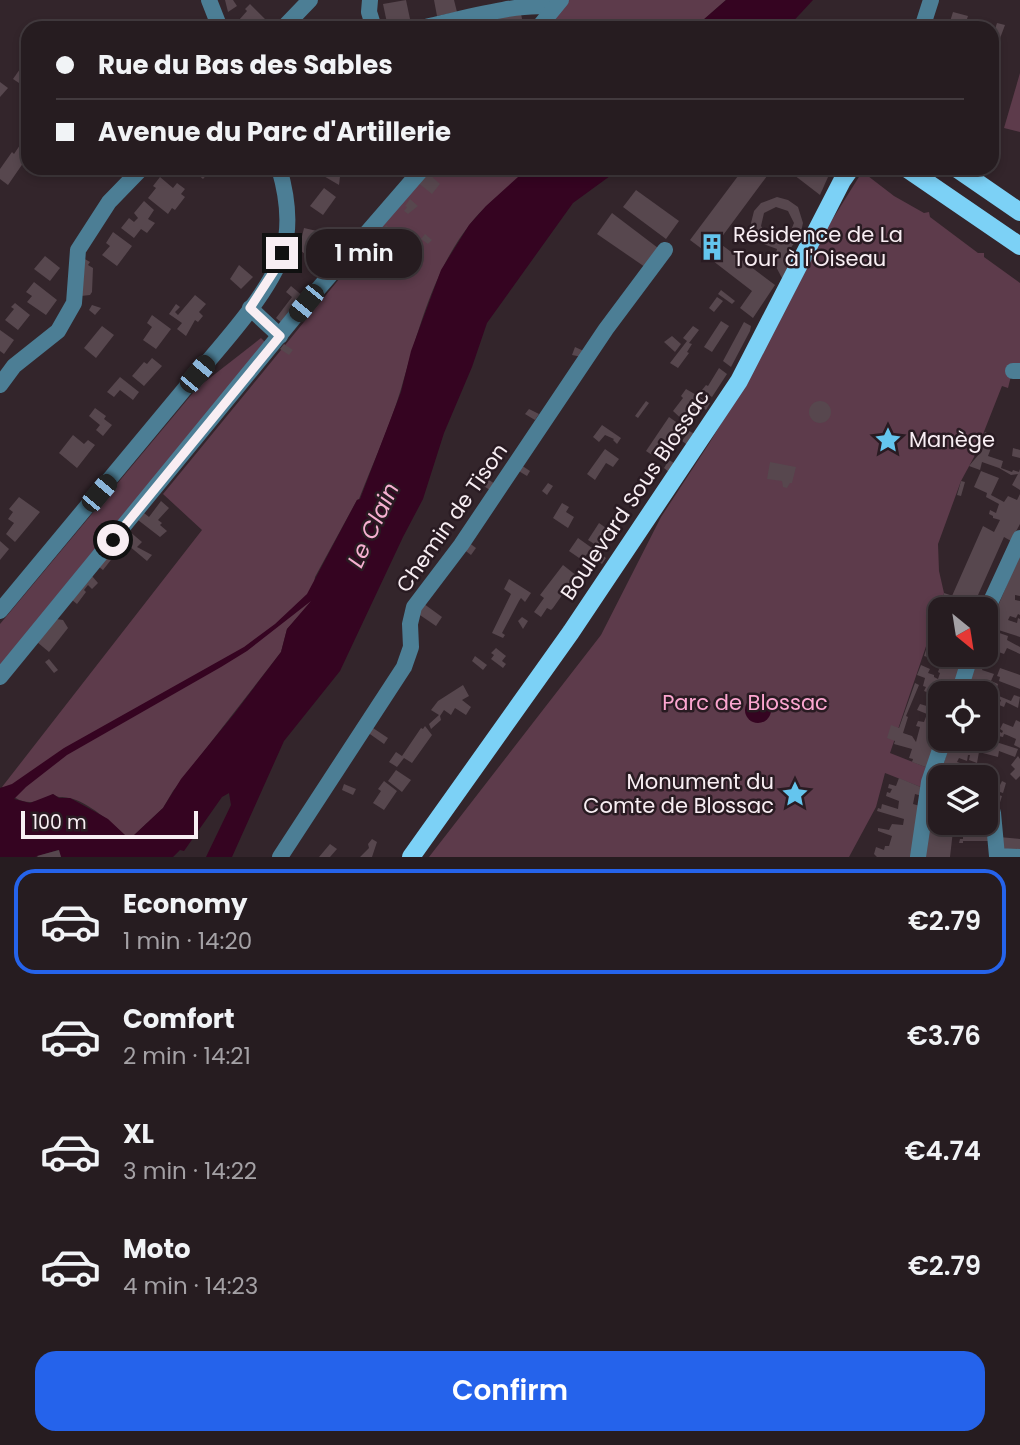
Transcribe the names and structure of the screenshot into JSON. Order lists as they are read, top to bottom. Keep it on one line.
{"streets":{"main road":["Boulevard Sous Blossac"],"street":["Chemin de Tison"]},"water":["Le Clain"],"parks":["Parc de Blossac"],"places":{"building":["Résidence de La Tour à l'Oiseau"],"place":["Manège","Monument du Comte de Blossac"]},"scale_bar":"100 m","north":"bottom right","page":{"banner":["Rue du Bas des Sables","Avenue du Parc d'Artillerie"],"bubble":"1 min","scale":"100 m","list":[{"name":"Economy","note":"1 min · 14:20","value":"€2.79"},{"name":"Comfort","note":"2 min · 14:21","value":"€3.76"},{"name":"XL","note":"3 min · 14:22","value":"€4.74"},{"name":"Moto","note":"4 min · 14:23","value":"€2.79"}],"buttons":"Confirm"}}
